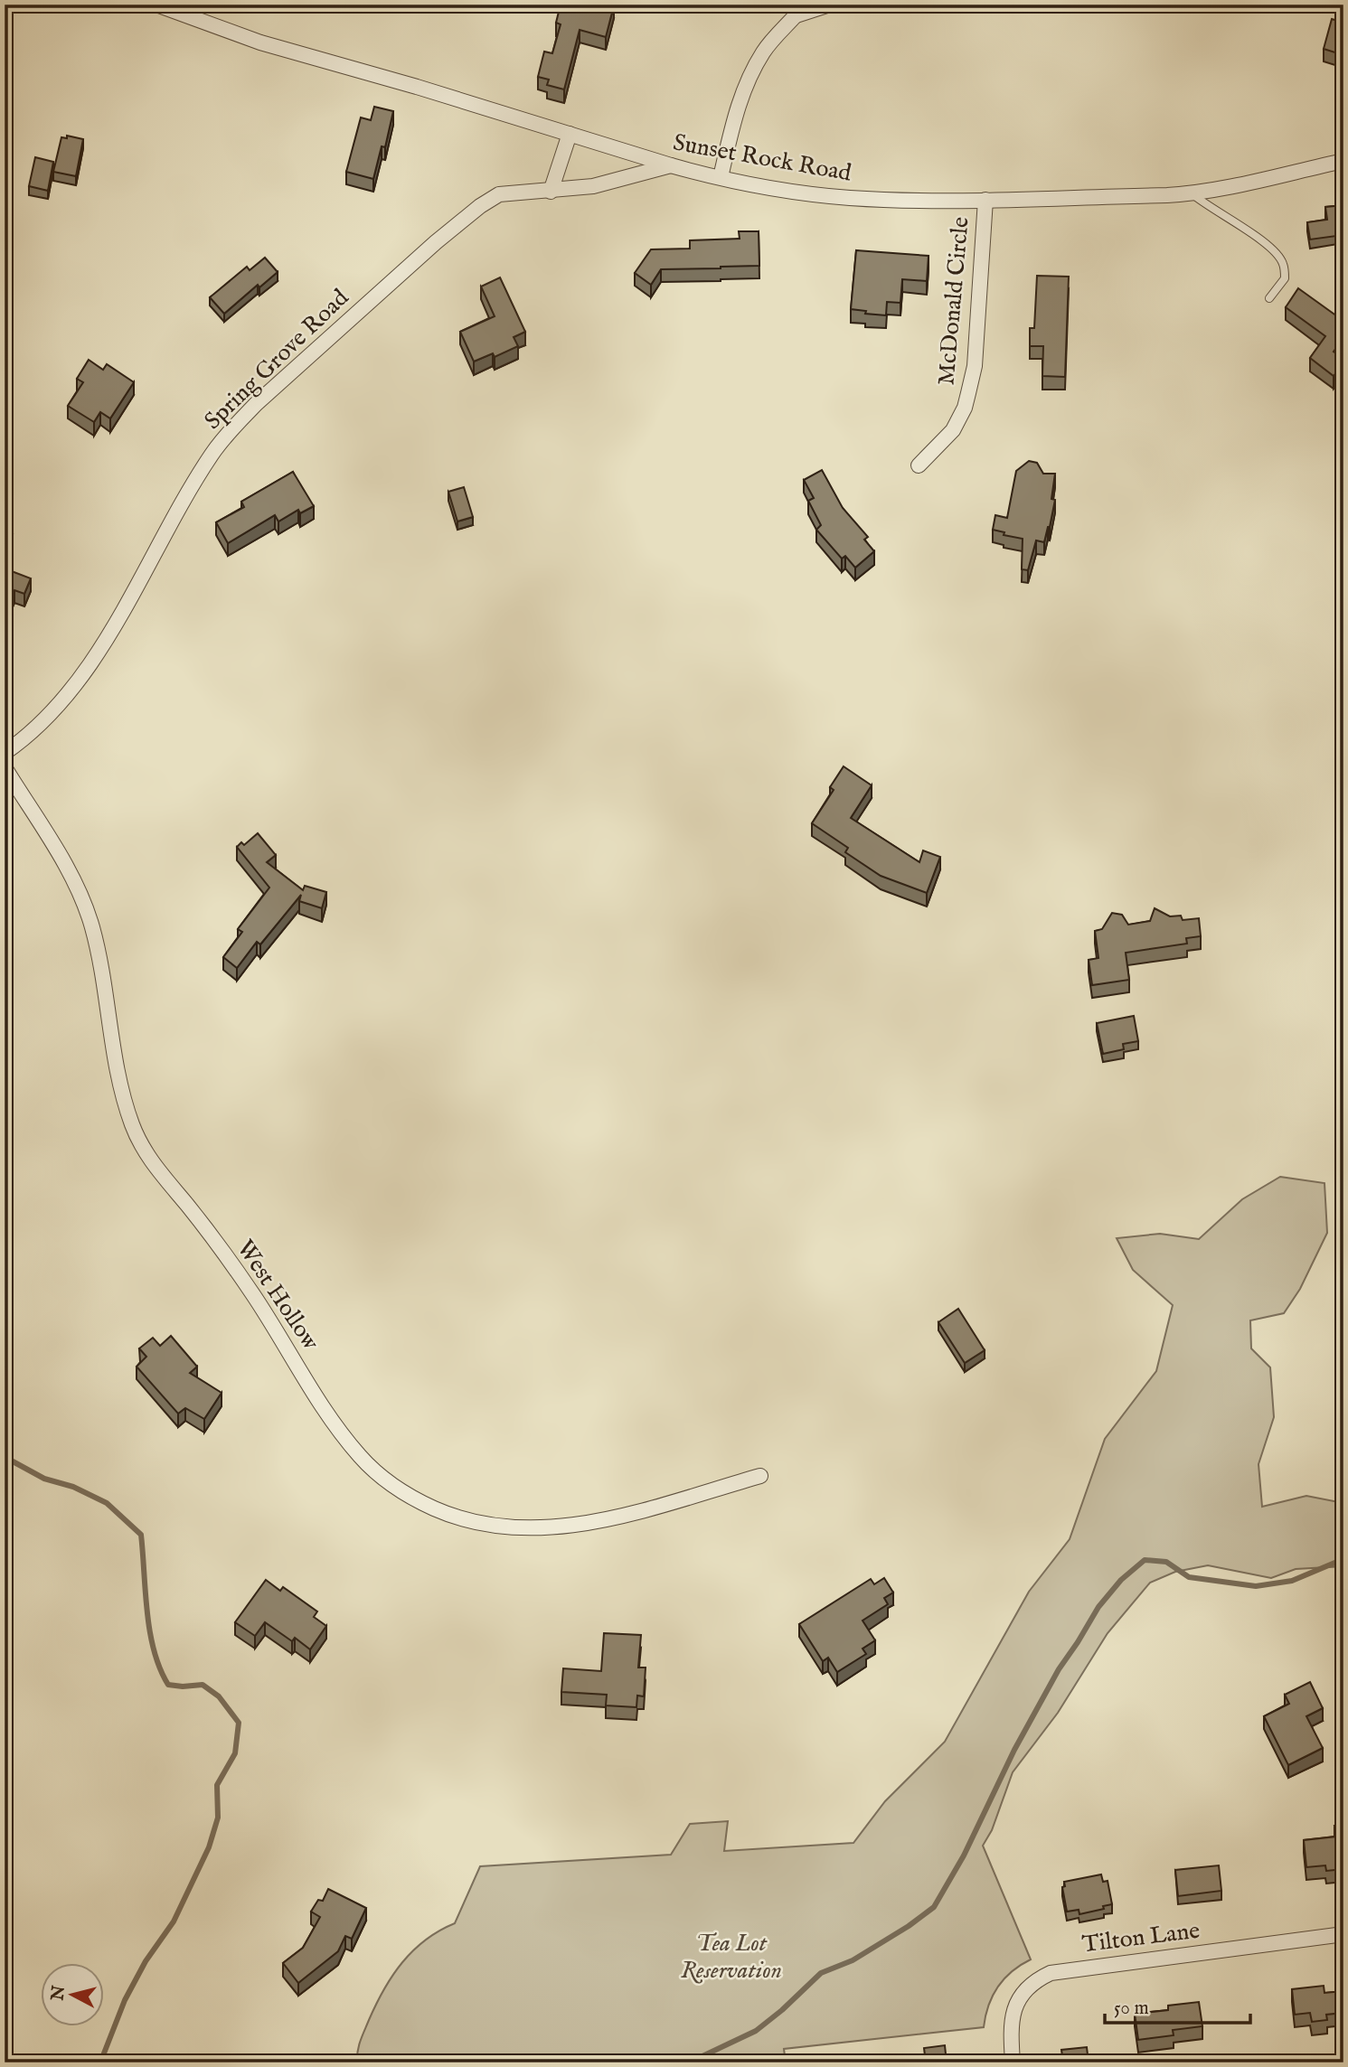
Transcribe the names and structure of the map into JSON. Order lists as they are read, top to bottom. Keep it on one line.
{"streets":{"street":["Sunset Rock Road","McDonald Circle","Spring Grove Road","West Hollow","Tilton Lane"]},"crossings":[["Sunset Rock Road","McDonald Circle"],["Sunset Rock Road","Spring Grove Road"]],"parks":["Tea Lot Reservation"],"scale_bar":"50 m","north":"left"}
